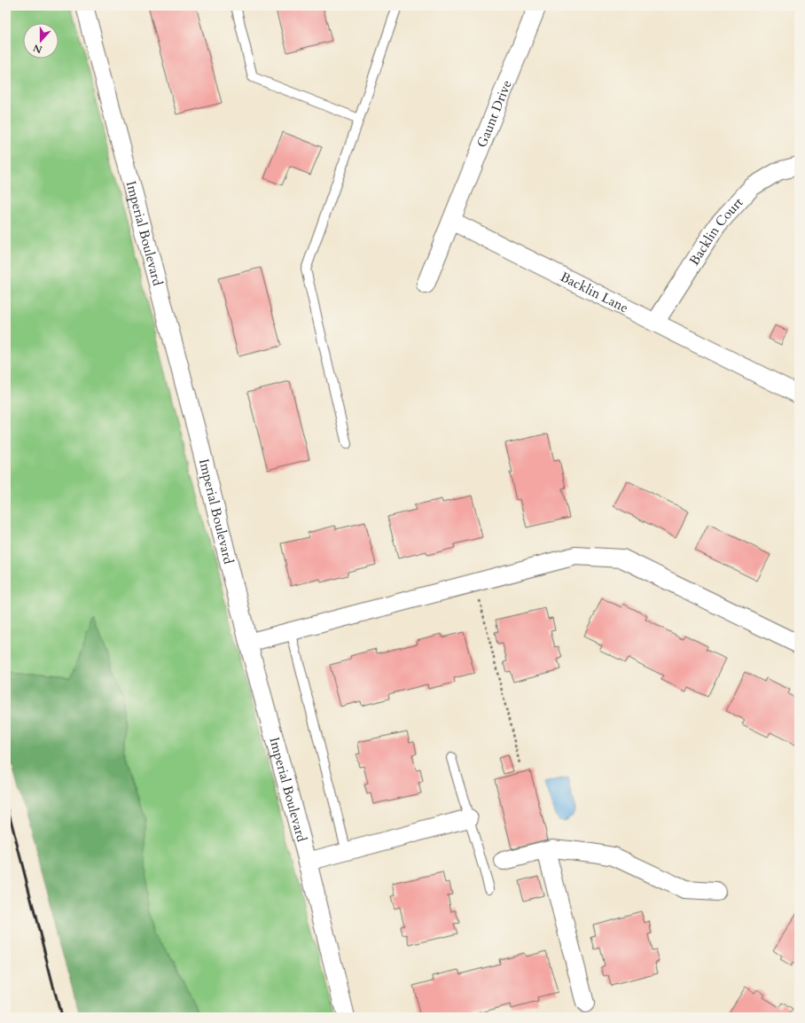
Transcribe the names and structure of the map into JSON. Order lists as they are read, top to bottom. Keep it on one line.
{"streets":{"street":["Gaunt Drive","Backlin Court","Imperial Boulevard","Backlin Lane"]},"crossings":[["Gaunt Drive","Backlin Lane"],["Backlin Court","Backlin Lane"]],"north":"bottom"}
